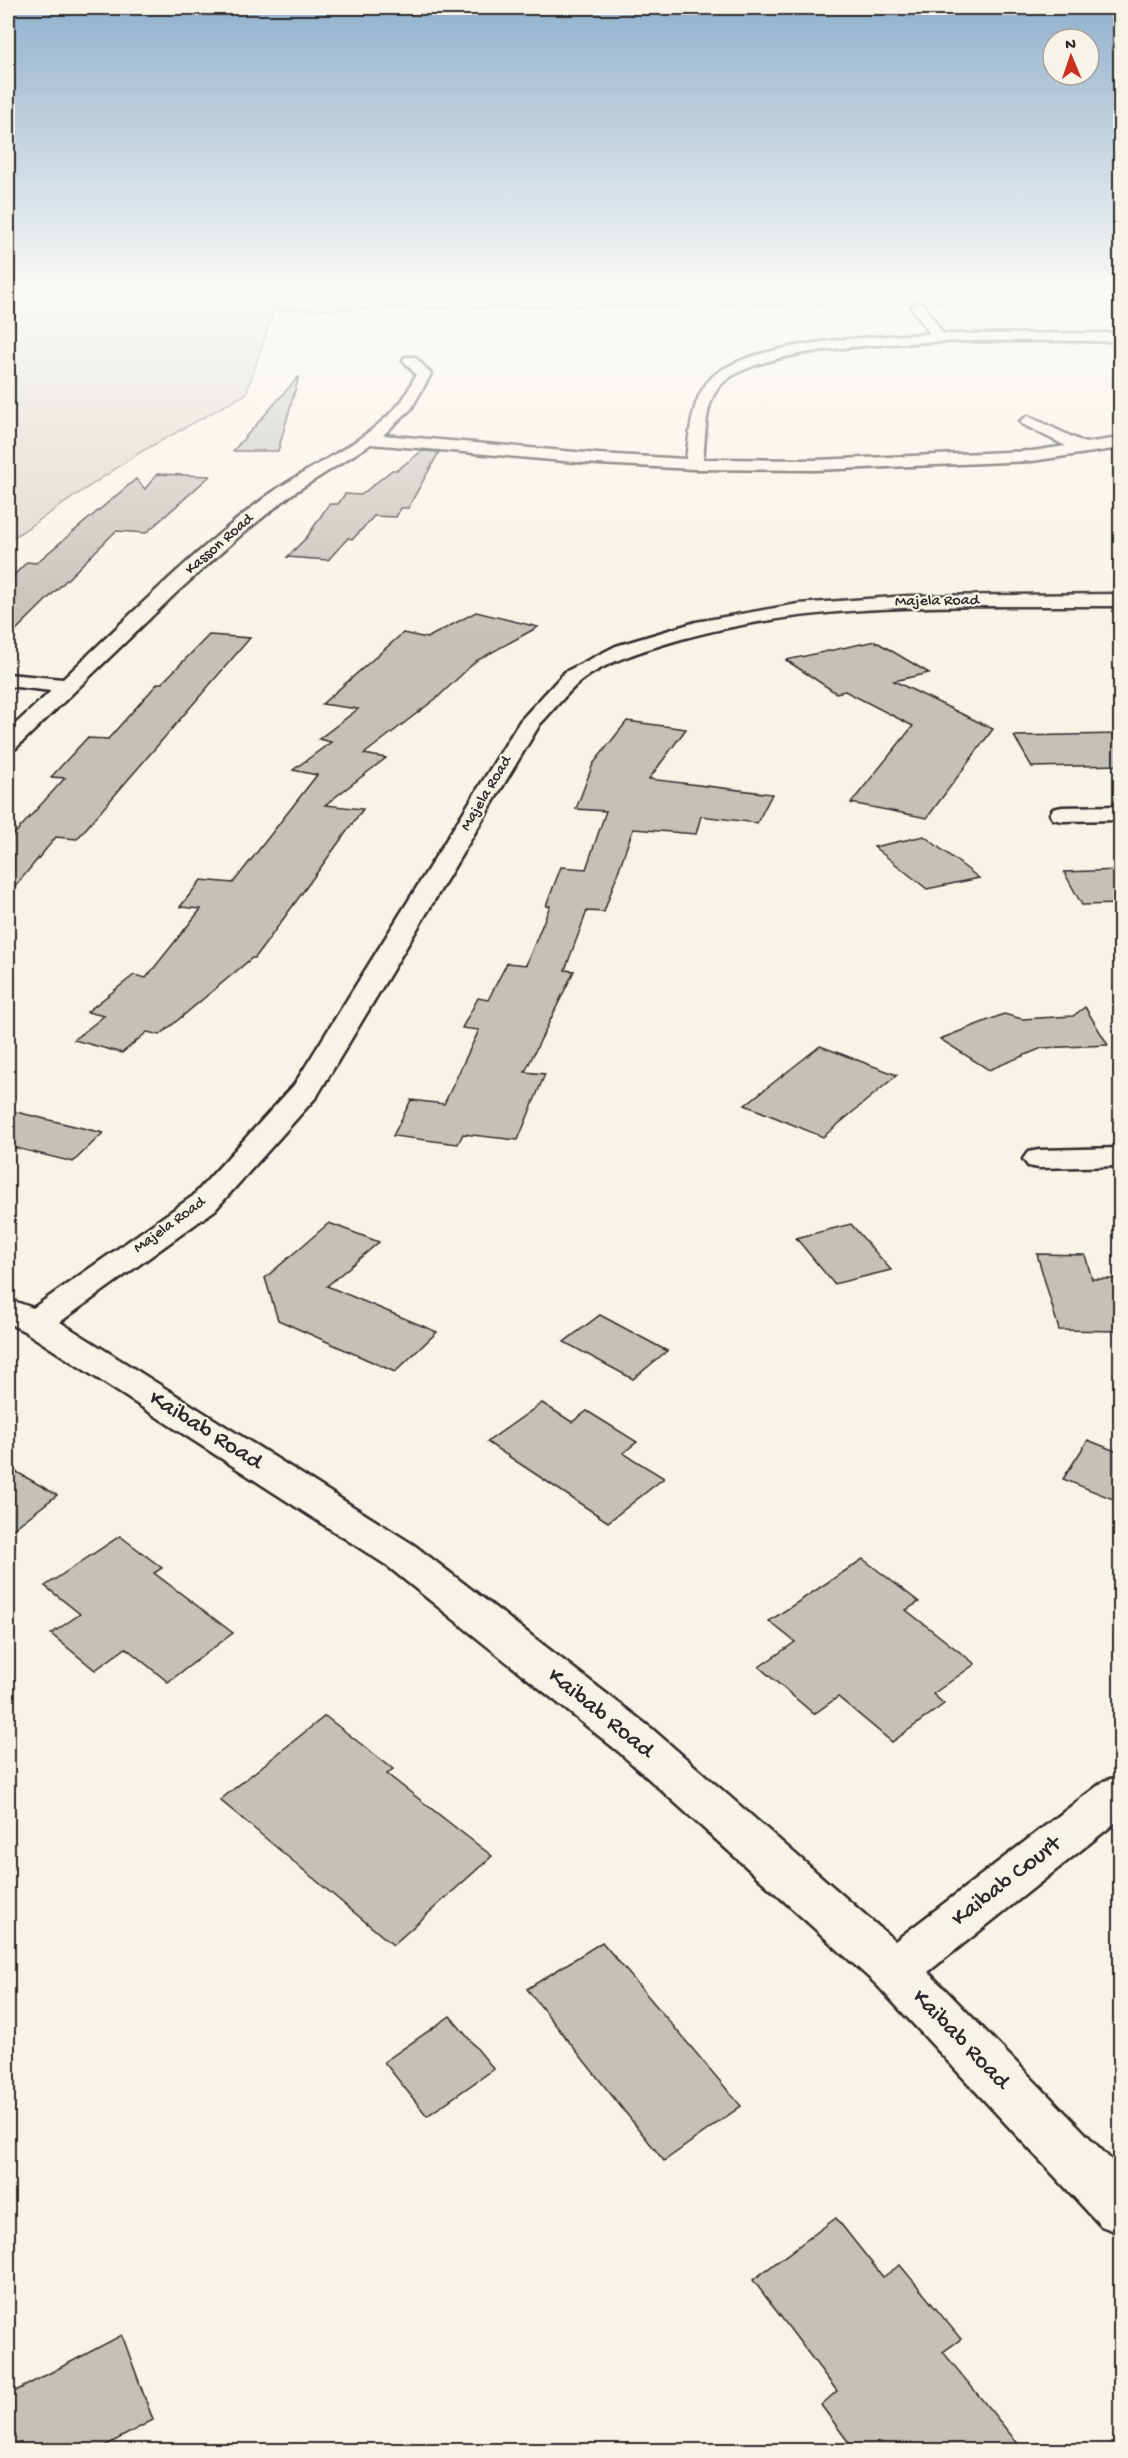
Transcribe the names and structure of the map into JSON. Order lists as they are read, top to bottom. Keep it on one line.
{"streets":{"street":["Kasson Road","Majela Road","Kaibab Road","Kaibab Court"]},"crossings":[["Majela Road","Kaibab Road"],["Kaibab Road","Kaibab Court"]],"north":"top"}
